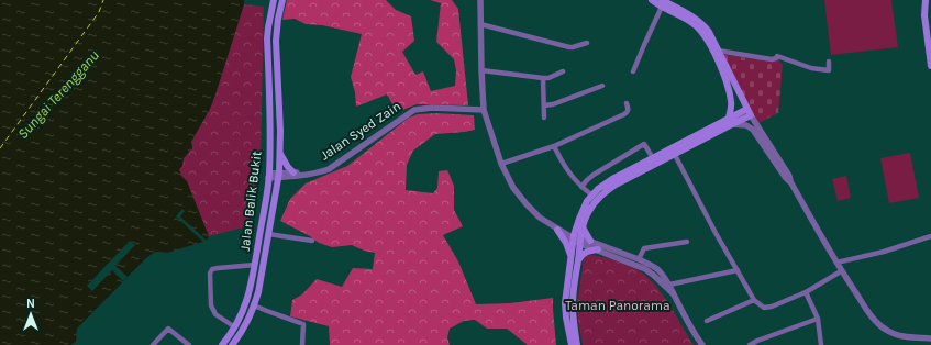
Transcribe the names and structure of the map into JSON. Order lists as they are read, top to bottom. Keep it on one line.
{"streets":{"main road":["Jalan Balik Bukit"],"street":["Jalan Syed Zain"]},"crossings":[["Jalan Syed Zain","Jalan Balik Bukit"]],"water":["Sungai Terengganu"],"parks":["Taman Panorama"],"north":"top"}
